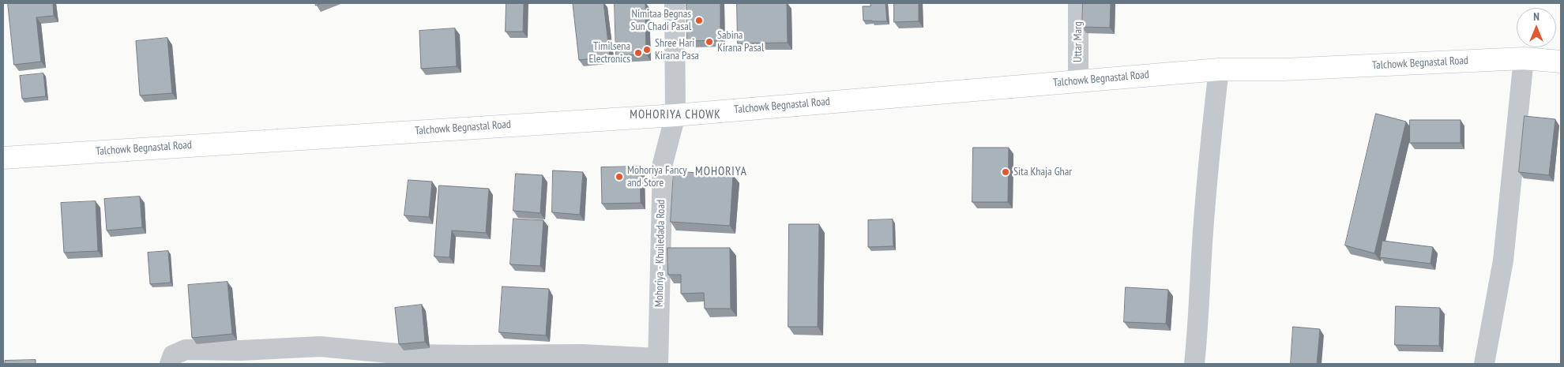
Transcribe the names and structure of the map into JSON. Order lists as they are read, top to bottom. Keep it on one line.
{"streets":{"main road":["Talchowk Begnastal Road"],"street":["Uttar Marg","Mohoriya - Khuiledada Road"]},"crossings":[["Uttar Marg","Talchowk Begnastal Road"],["Talchowk Begnastal Road","Mohoriya - Khuiledada Road"]],"districts":["MOHORIYA CHOWK","MOHORIYA"],"places":["Nimitaa Begnas Sun Chadi Pasal","Sabina Kirana Pasal","Shree Hari Kirana Pasa","Timilsena Electronics","Sita Khaja Ghar","Mohoriya Fancy and Store"],"north":"top"}
